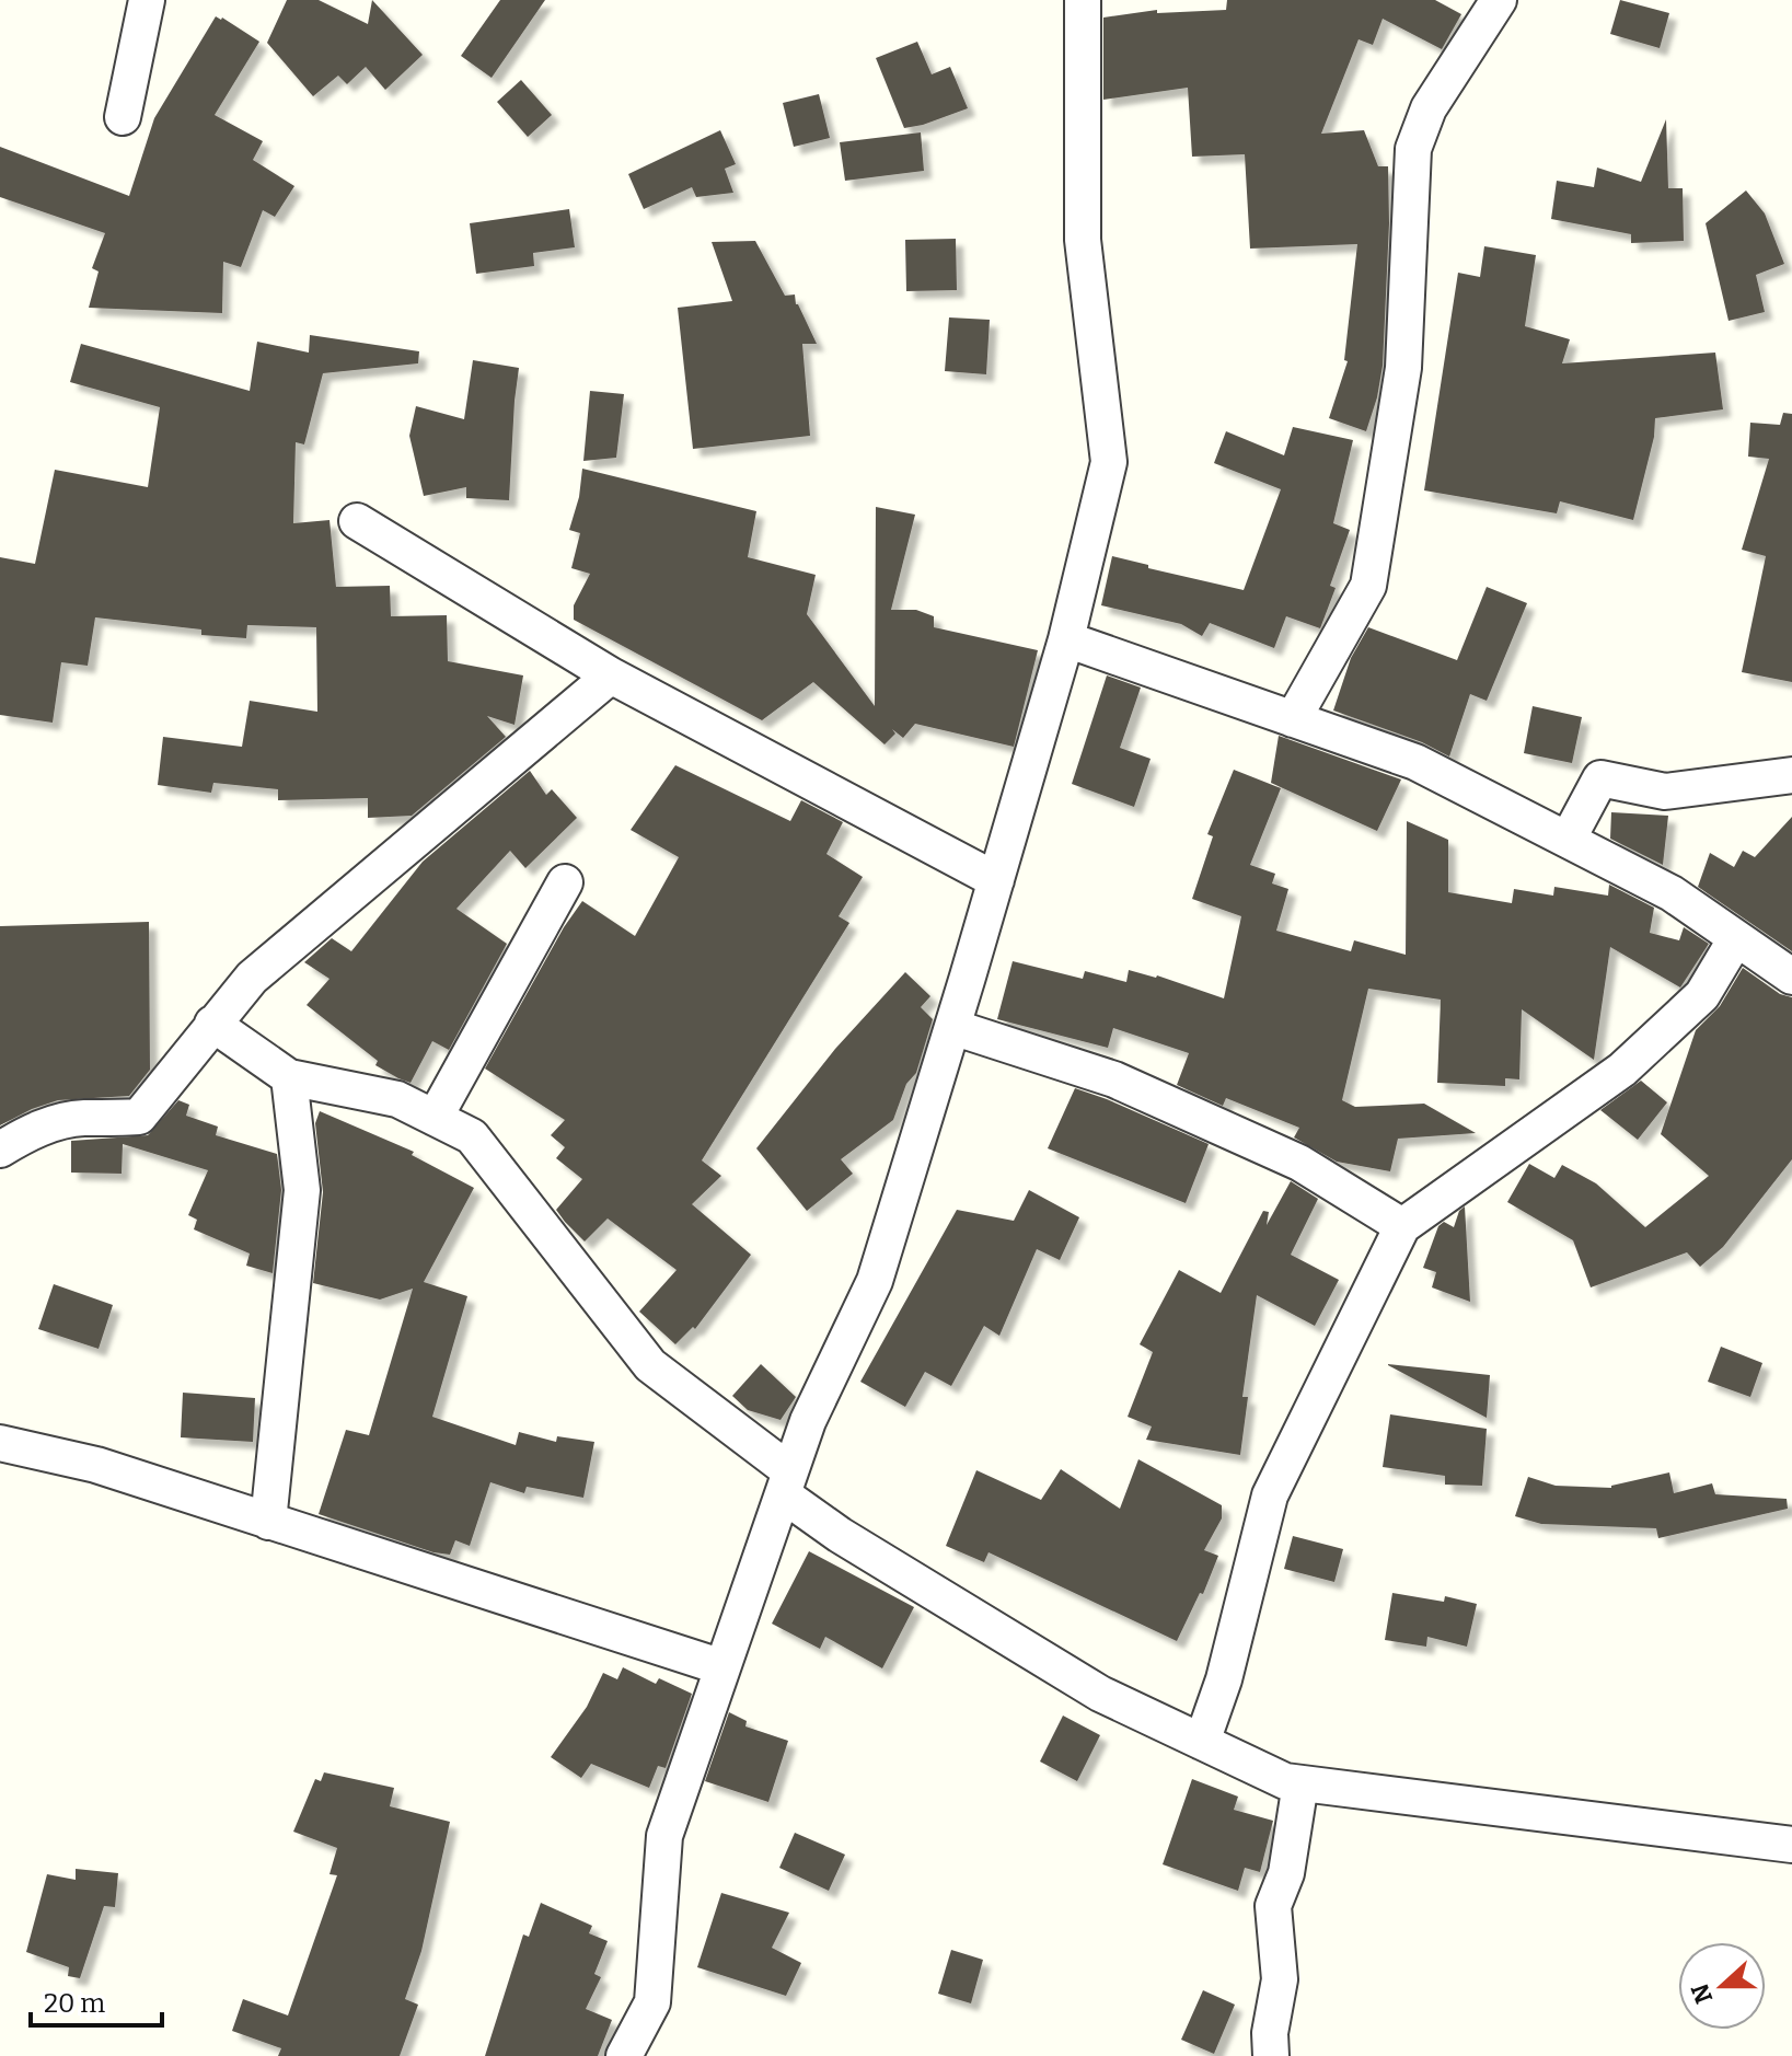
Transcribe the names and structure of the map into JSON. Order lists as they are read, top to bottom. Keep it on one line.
{"scale_bar":"20 m","north":"left"}
